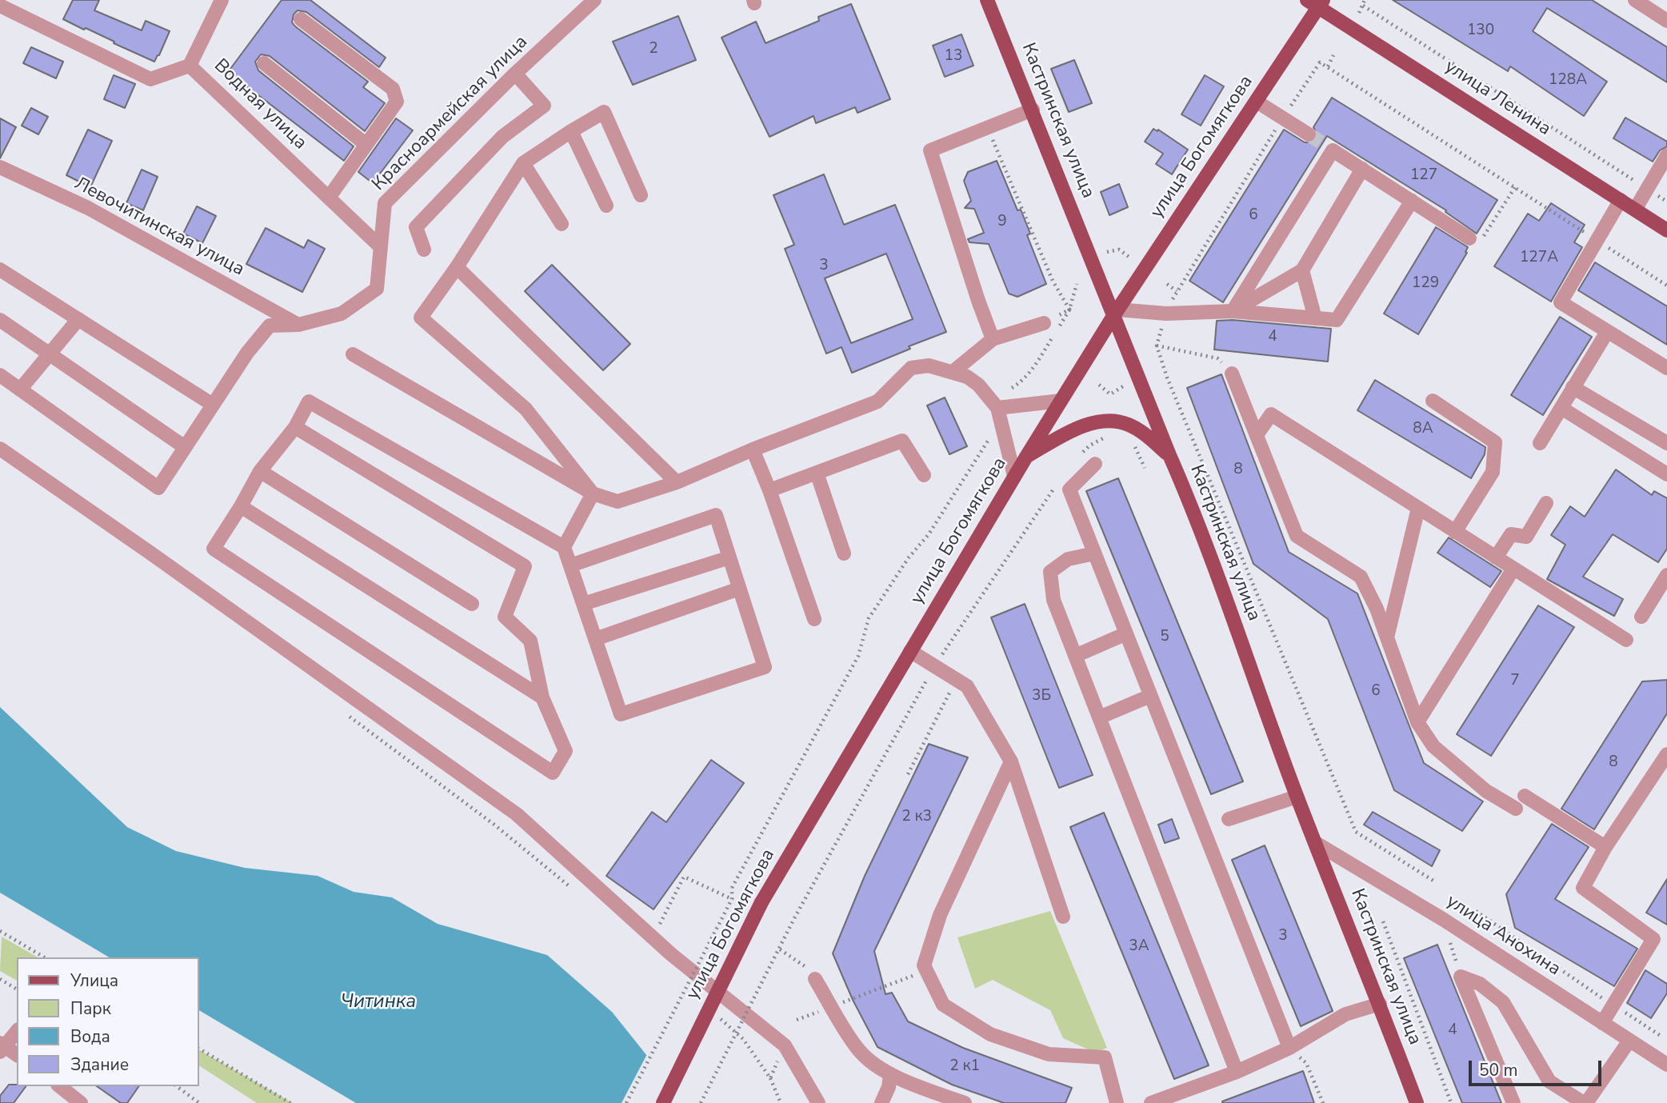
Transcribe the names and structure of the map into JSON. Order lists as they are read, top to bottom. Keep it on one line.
{"streets":{"main road":["улица Ленина","Кастринская улица","улица Богомягкова"],"street":["Водная улица","Красноармейская улица","Левочитинская улица","улица Анохина"]},"crossings":[["улица Ленина","улица Богомягкова"],["Водная улица","Красноармейская улица"],["Красноармейская улица","Левочитинская улица"],["Кастринская улица","улица Богомягкова"],["Кастринская улица","улица Анохина"]],"water":["Читинка"],"house_numbers":["130","2","13","128А","127","6","9","127А","3","129","4","8А","8","5","7","6","3Б","8","2 к3","3","3А","4","2 к1"],"legend":["Улица","Парк","Вода","Здание"],"scale_bar":"50 m"}
